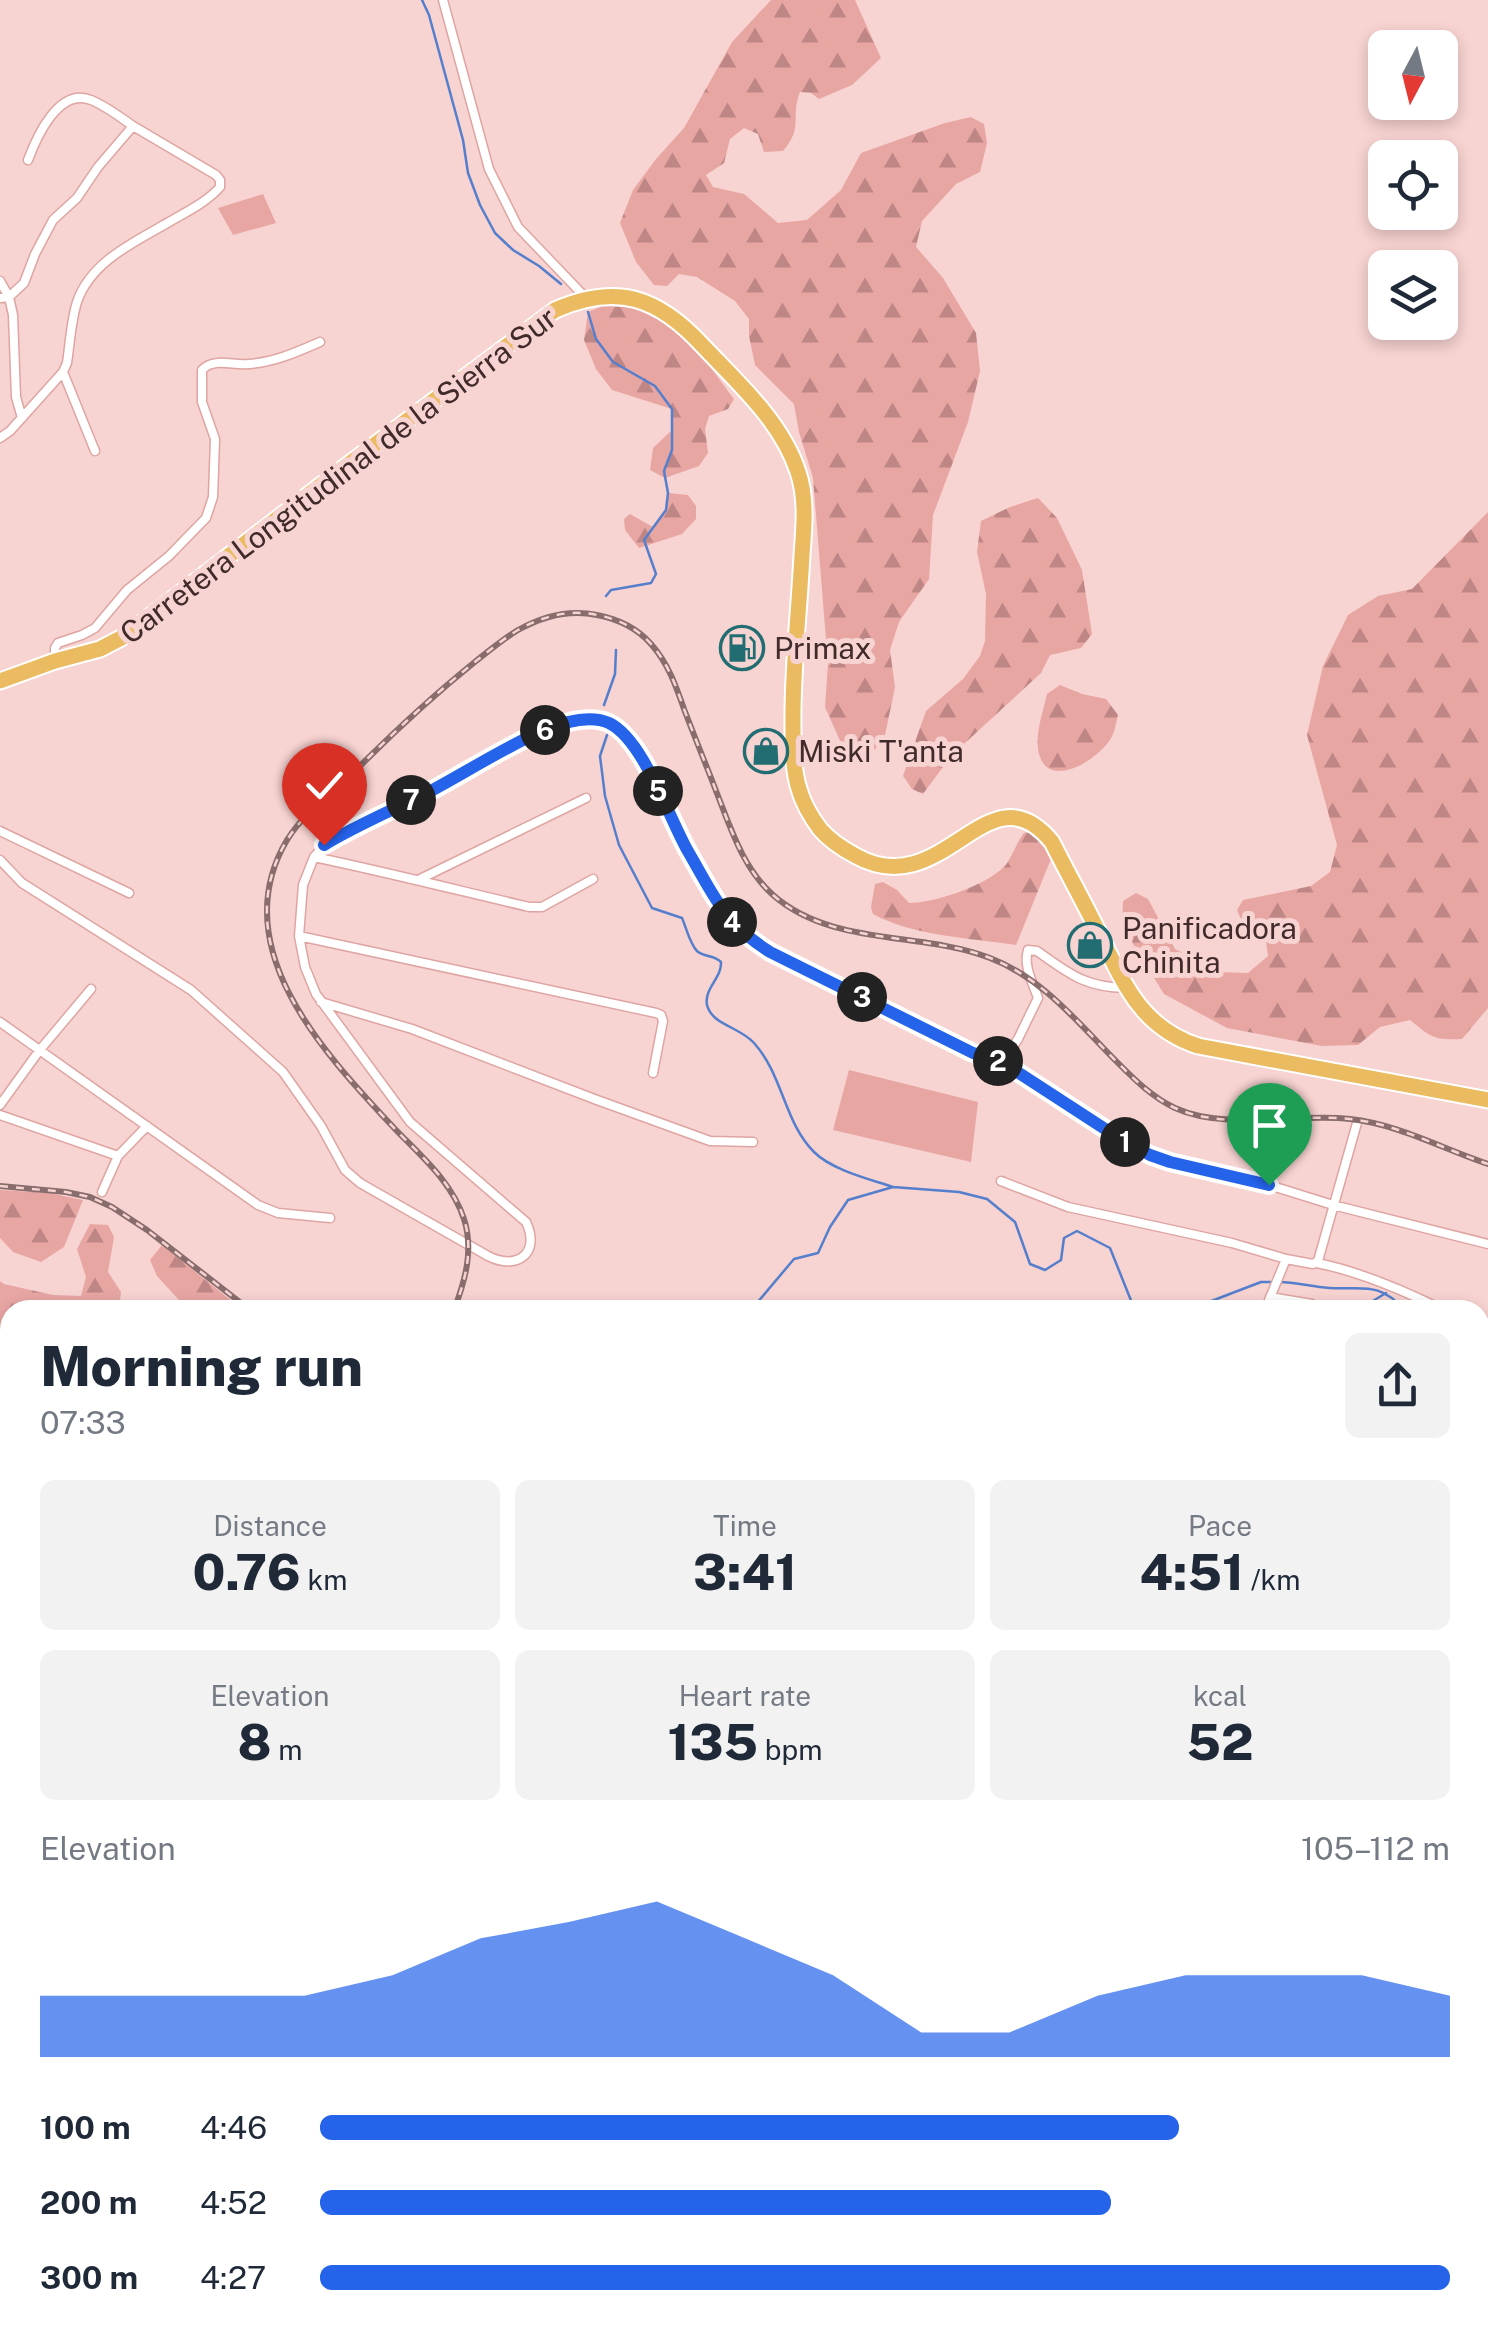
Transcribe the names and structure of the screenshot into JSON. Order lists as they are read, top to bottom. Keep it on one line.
{"streets":{"highway":["Carretera Longitudinal de la Sierra Sur"]},"places":{"fuel station":["Primax"],"shop":["Miski T'anta","Panificadora Chinita"]},"north":"bottom","page":{"pins":["6","5","7","4","3","2","1"],"heading":["Morning run","07:33"],"stats":[["Distance","0.76 km"],["Time","3:41"],["Pace","4:51 /km"],["Elevation","8 m"],["Heart rate","135 bpm"],["kcal","52"]],"chart":["Elevation","105–112 m"],"list":[{"name":"100 m","note":"4:46"},{"name":"200 m","note":"4:52"},{"name":"300 m","note":"4:27"}]}}
